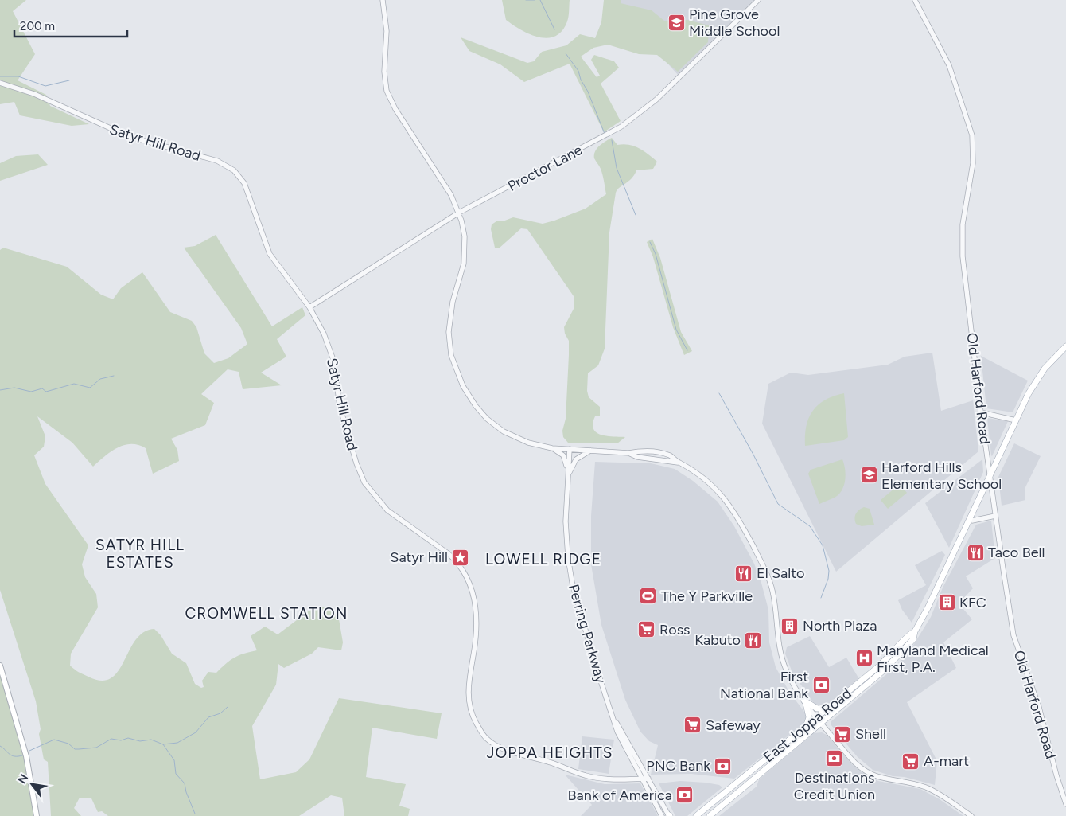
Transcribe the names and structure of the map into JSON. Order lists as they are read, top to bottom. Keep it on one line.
{"streets":{"main road":["East Joppa Road"],"street":["Satyr Hill Road","Proctor Lane","Old Harford Road","Perring Parkway"]},"crossings":[["Satyr Hill Road","Proctor Lane"],["Satyr Hill Road","Perring Parkway"],["Old Harford Road","East Joppa Road"]],"districts":["SATYR HILL ESTATES","LOWELL RIDGE","CROMWELL STATION","JOPPA HEIGHTS"],"places":{"school or university":["Pine Grove Middle School","Harford Hills Elementary School"],"restaurant":["Taco Bell","El Salto","Kabuto"],"place":["Satyr Hill"],"sports":["The Y Parkville"],"building":["KFC","North Plaza"],"supermarket":["Ross","Safeway","Shell","A-mart"],"hospital":["Maryland Medical First, P.A."],"bank":["First National Bank","Destinations Credit Union","PNC Bank","Bank of America"]},"scale_bar":"200 m","north":"top left"}
